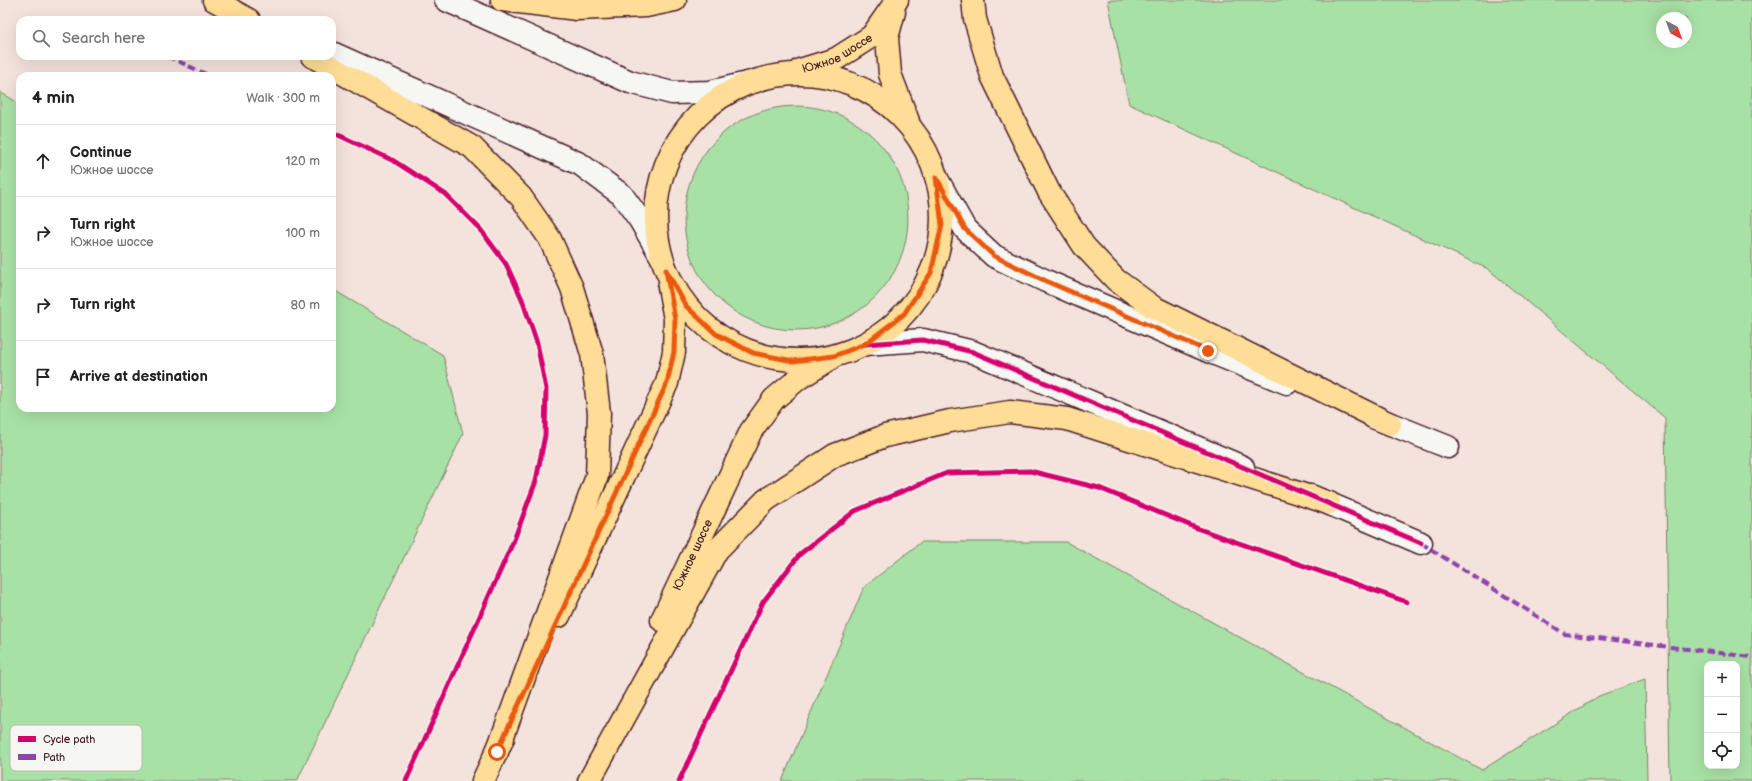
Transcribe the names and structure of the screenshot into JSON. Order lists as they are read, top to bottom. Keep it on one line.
{"streets":{"main road":["Южное шоссе"]},"legend":["Cycle path","Path"],"north":"bottom right","page":{"search":"Search here","heading":["4 min","Walk · 300 m"],"list":[["Continue","Южное шоссе","120 m"],["Turn right","Южное шоссе","100 m"],["Turn right","80 m"],"Arrive at destination"],"map_buttons":["+","−"]}}
